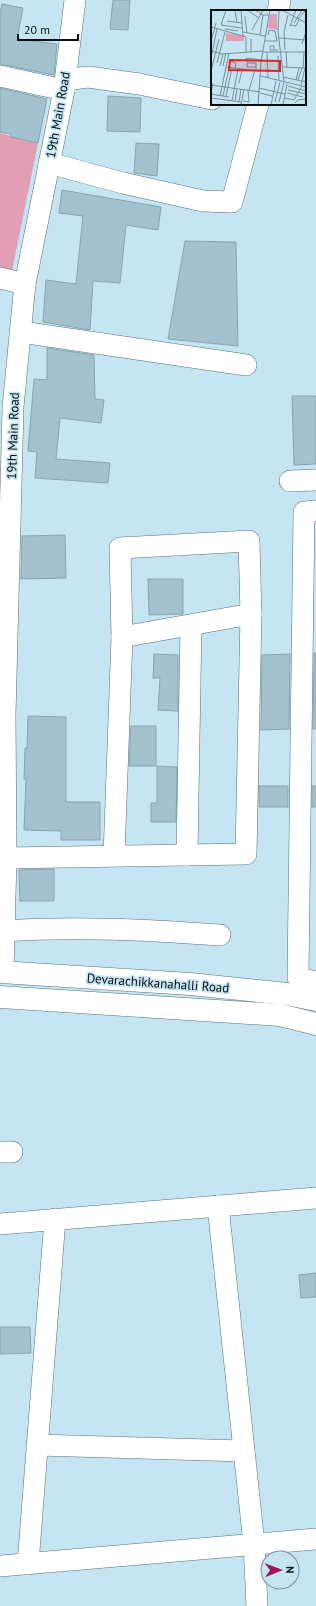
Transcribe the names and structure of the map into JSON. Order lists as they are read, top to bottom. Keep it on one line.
{"streets":{"main road":["Devarachikkanahalli Road"],"street":["19th Main Road"]},"crossings":[["19th Main Road","Devarachikkanahalli Road"]],"scale_bar":"20 m","north":"right"}
